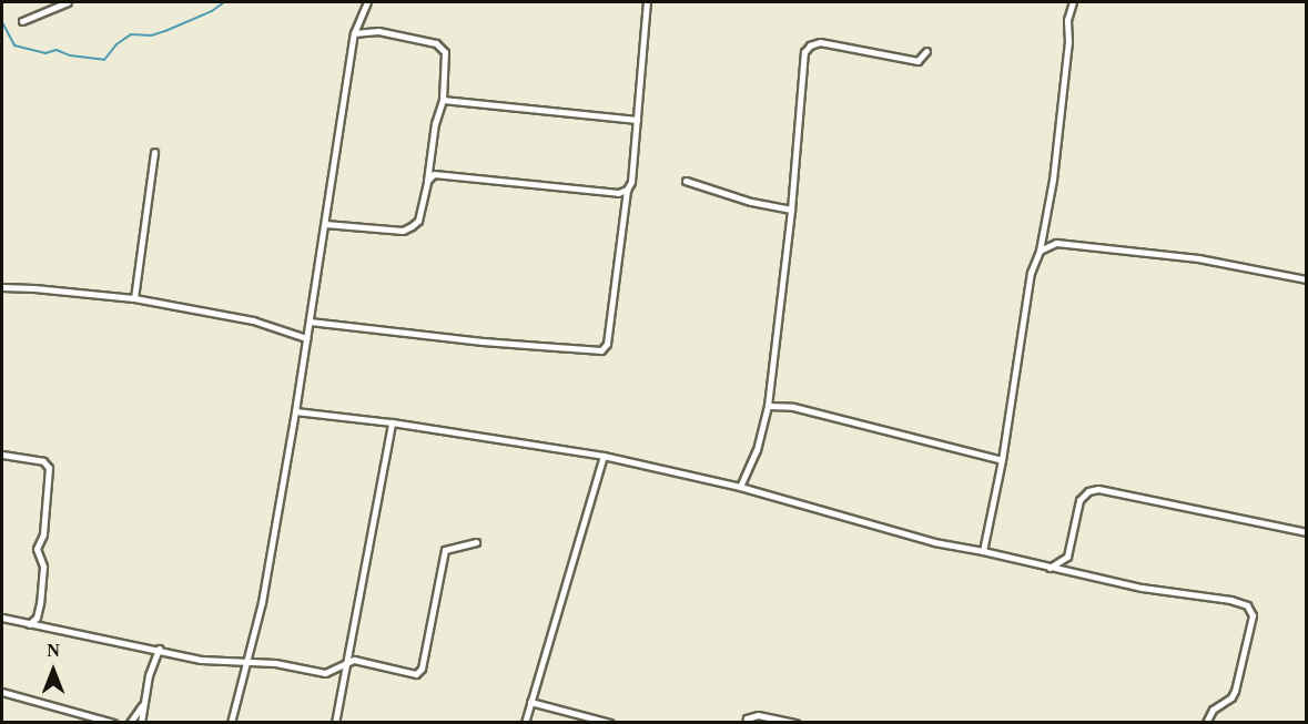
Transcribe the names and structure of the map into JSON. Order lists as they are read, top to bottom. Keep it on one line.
{"north":"top"}
